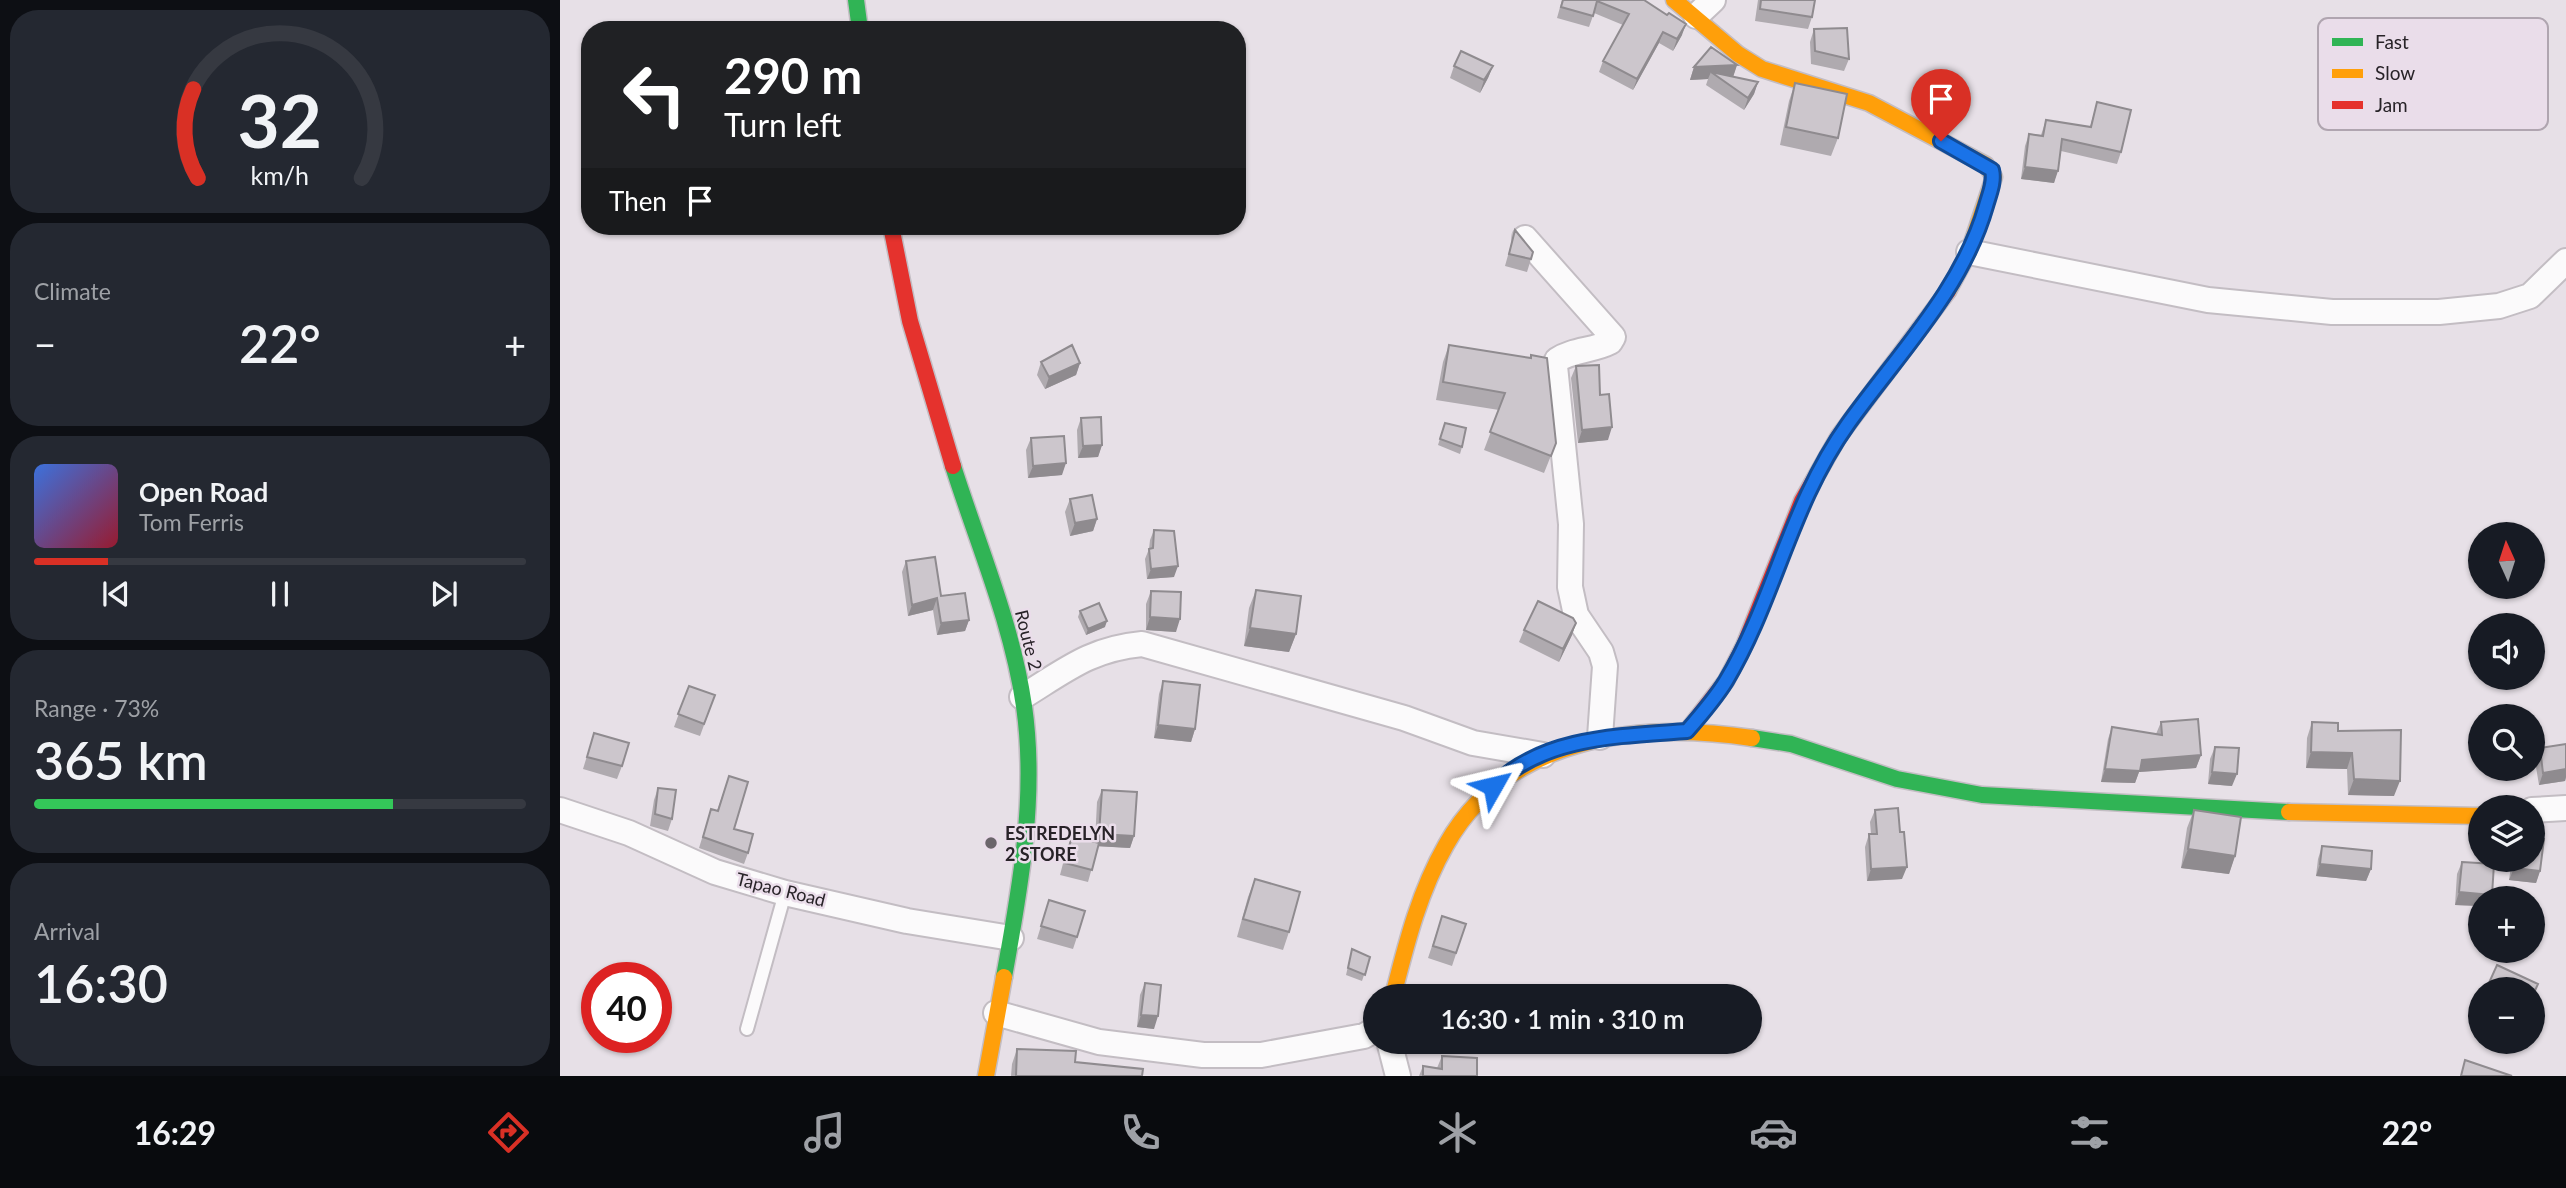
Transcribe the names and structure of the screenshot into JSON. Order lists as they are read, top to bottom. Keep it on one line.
{"streets":{"main road":["Route 2"],"street":["Tapao Road"]},"crossings":[["Route 2","Tapao Road"]],"places":["ESTREDELYN 2 STORE"],"legend":["Fast","Slow","Jam"],"north":"top","page":{"turn":["290 m","Turn left"],"then":"Then","tile":["Climate",["Range · 73%","365 km"],["Arrival","16:30"]],"heat":["−","22°","+"],"song":["Open Road","Tom Ferris"],"map_buttons":["+","−"],"limit":"40","trip":"16:30 · 1 min · 310 m","tabs":["16:29","22°"],"gauge":["32","km/h"]}}
